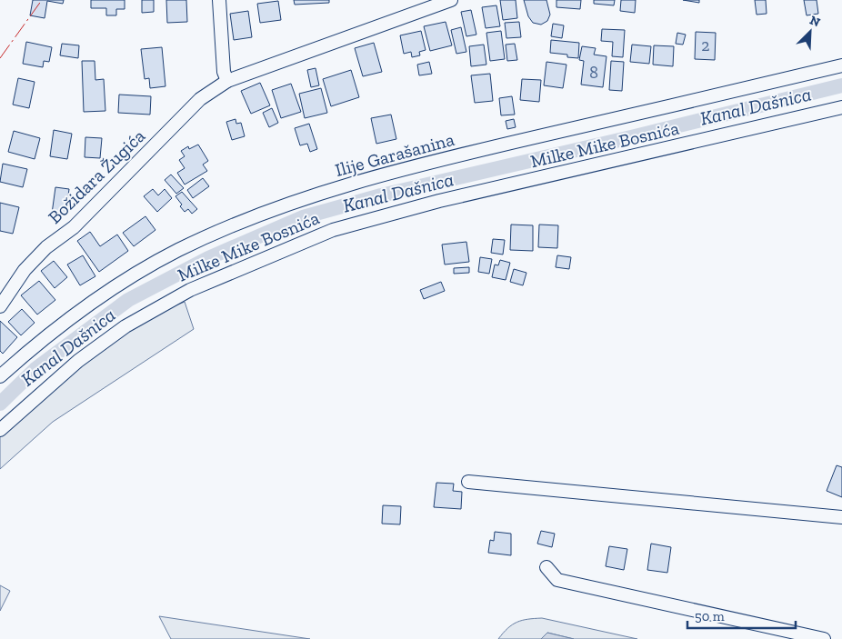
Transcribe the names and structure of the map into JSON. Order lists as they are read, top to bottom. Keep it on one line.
{"streets":{"street":["Milke Mike Bosnića","Ilije Garašanina","Božidara Žugića"]},"water":["Kanal Dašnica"],"house_numbers":["2","8"],"scale_bar":"50 m","north":"top right"}
